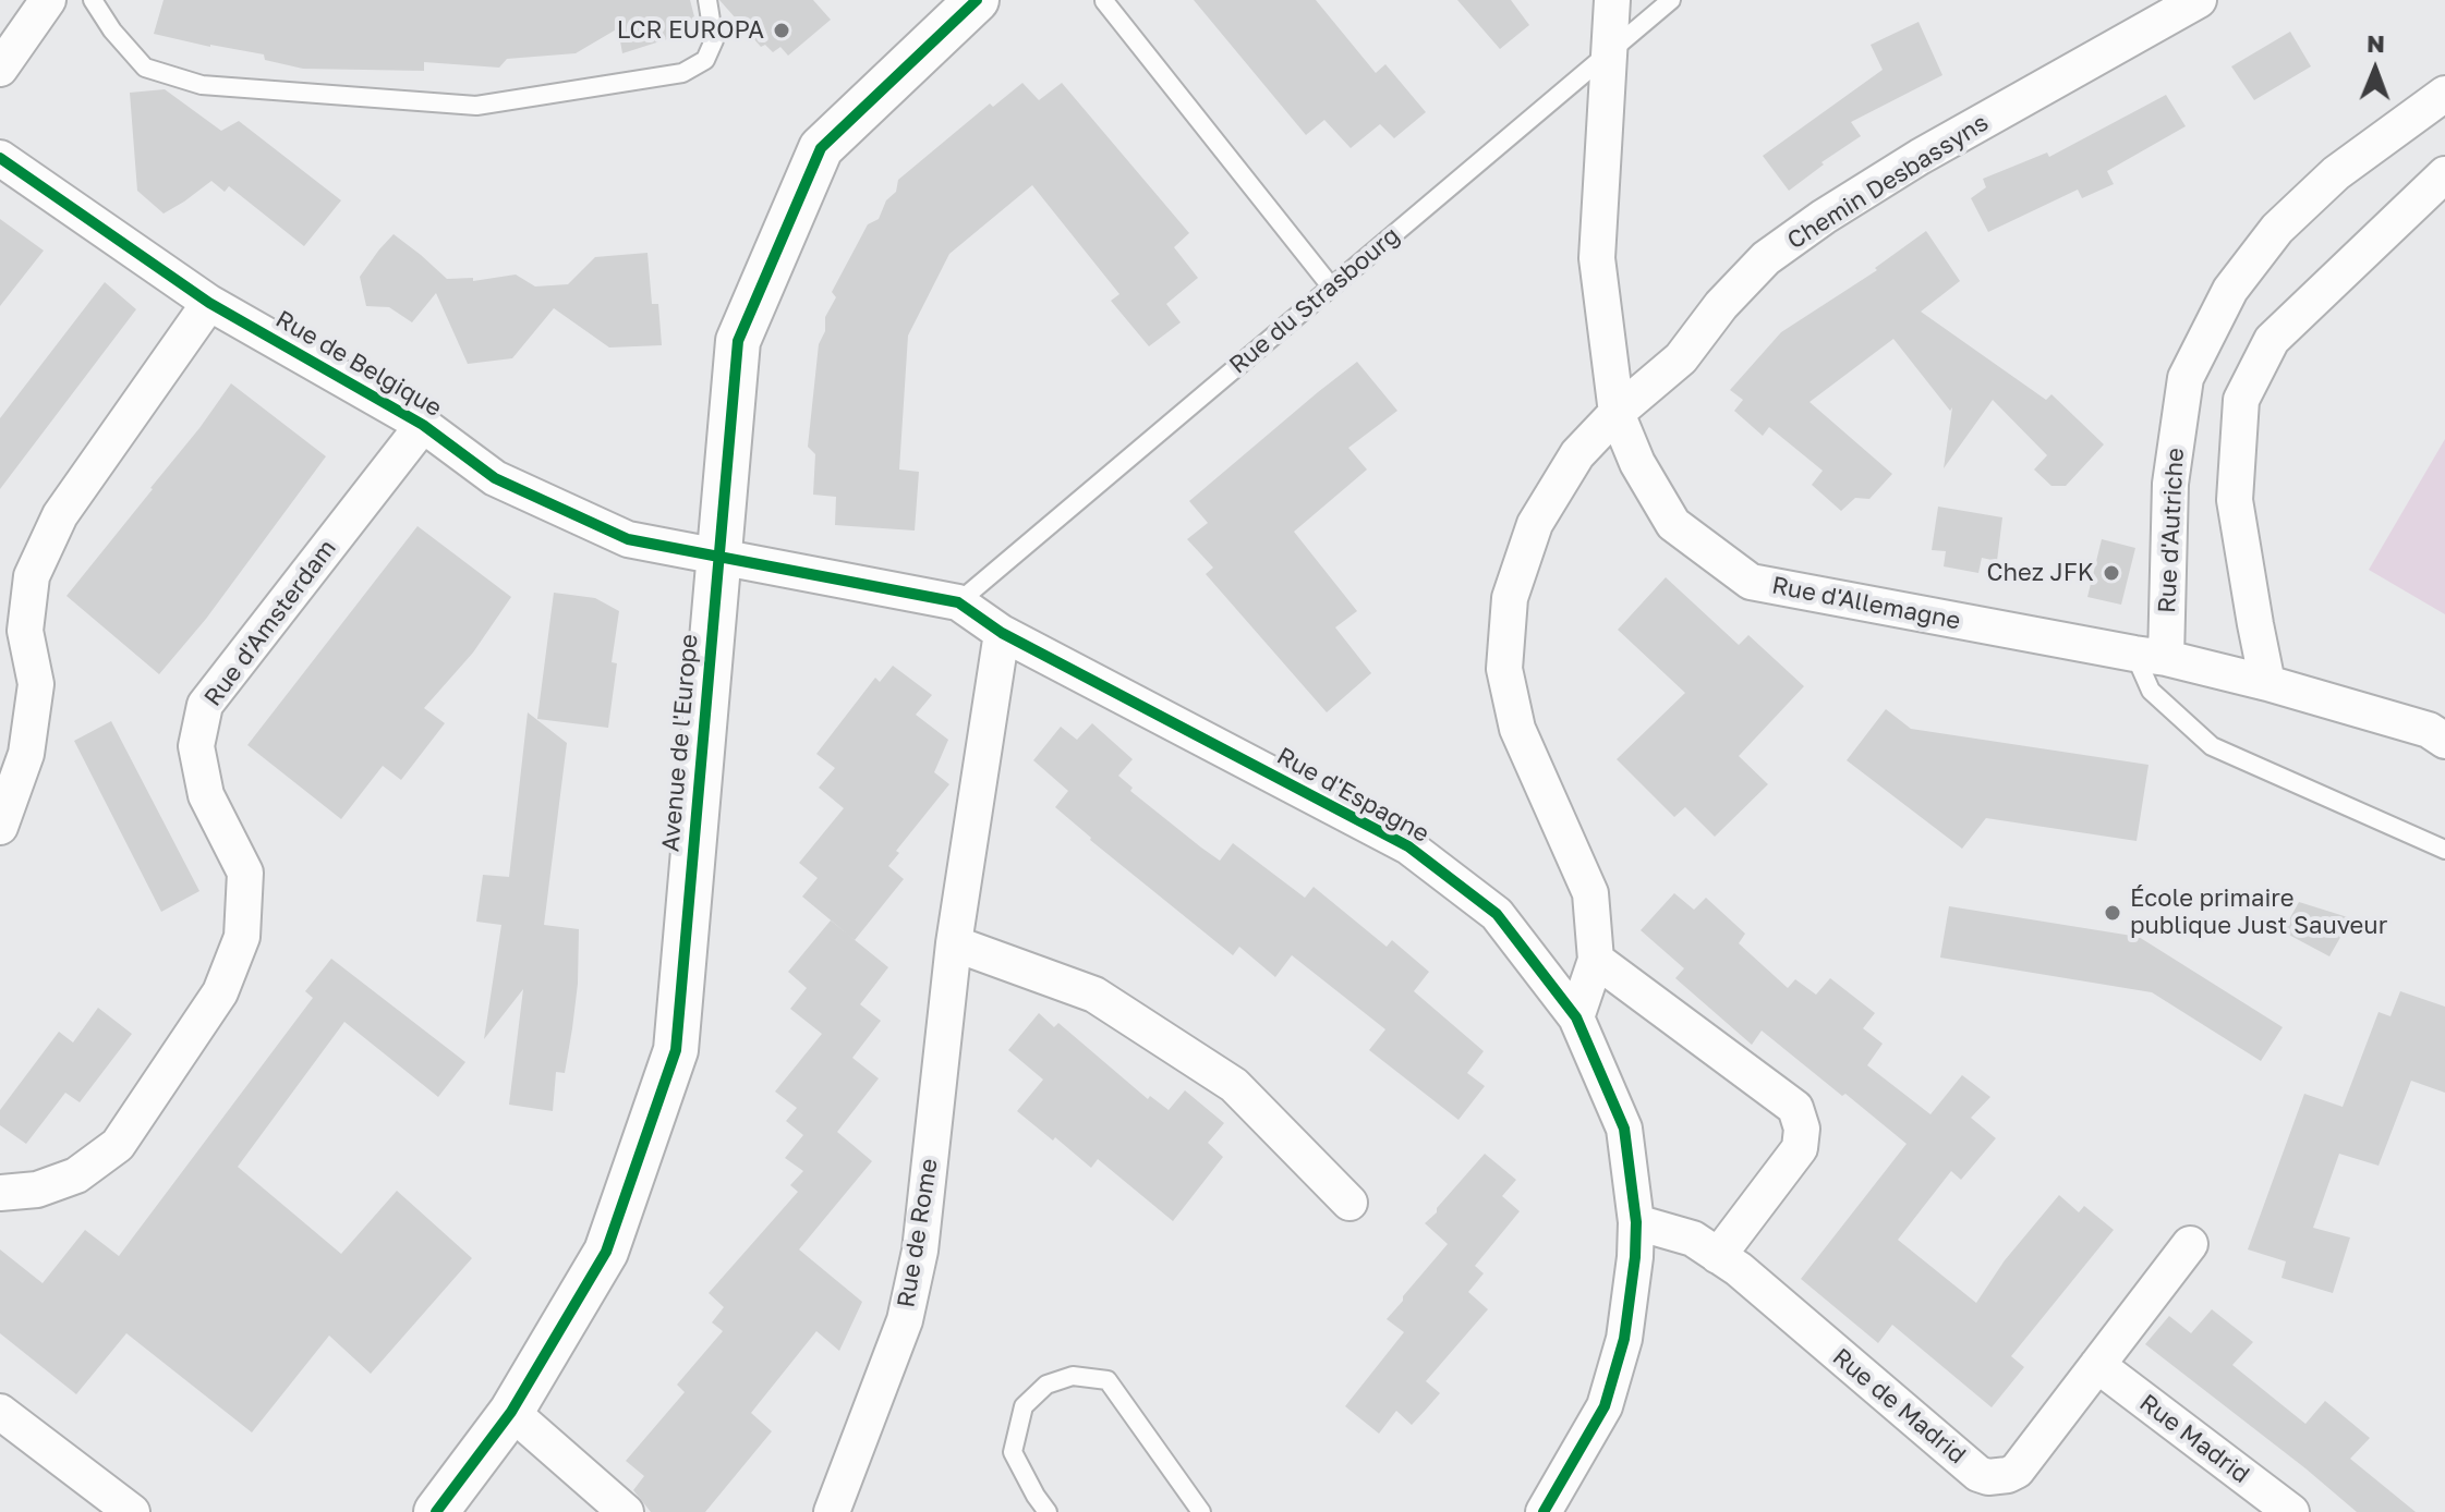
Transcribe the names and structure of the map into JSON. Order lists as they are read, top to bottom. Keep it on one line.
{"streets":{"street":["Chemin Desbassyns","Rue de Belgique","Rue d'Autriche","Rue d'Allemagne","Rue d'Amsterdam","Avenue de l'Europe","Rue d'Espagne","Rue de Rome","Rue de Madrid","Rue Madrid"],"lane":["Rue du Strasbourg"]},"crossings":[["Chemin Desbassyns","Rue d'Allemagne"],["Rue du Strasbourg","Rue d'Allemagne"],["Rue du Strasbourg","Rue d'Espagne"],["Rue de Belgique","Rue d'Amsterdam"],["Rue de Belgique","Avenue de l'Europe"],["Rue de Belgique","Rue d'Espagne"],["Rue d'Autriche","Rue d'Allemagne"],["Avenue de l'Europe","Rue d'Espagne"],["Rue d'Espagne","Rue de Rome"],["Rue d'Espagne","Rue de Madrid"],["Rue de Madrid","Rue Madrid"]],"places":["LCR EUROPA","Chez JFK","École primaire publique Just Sauveur"],"north":"top"}
